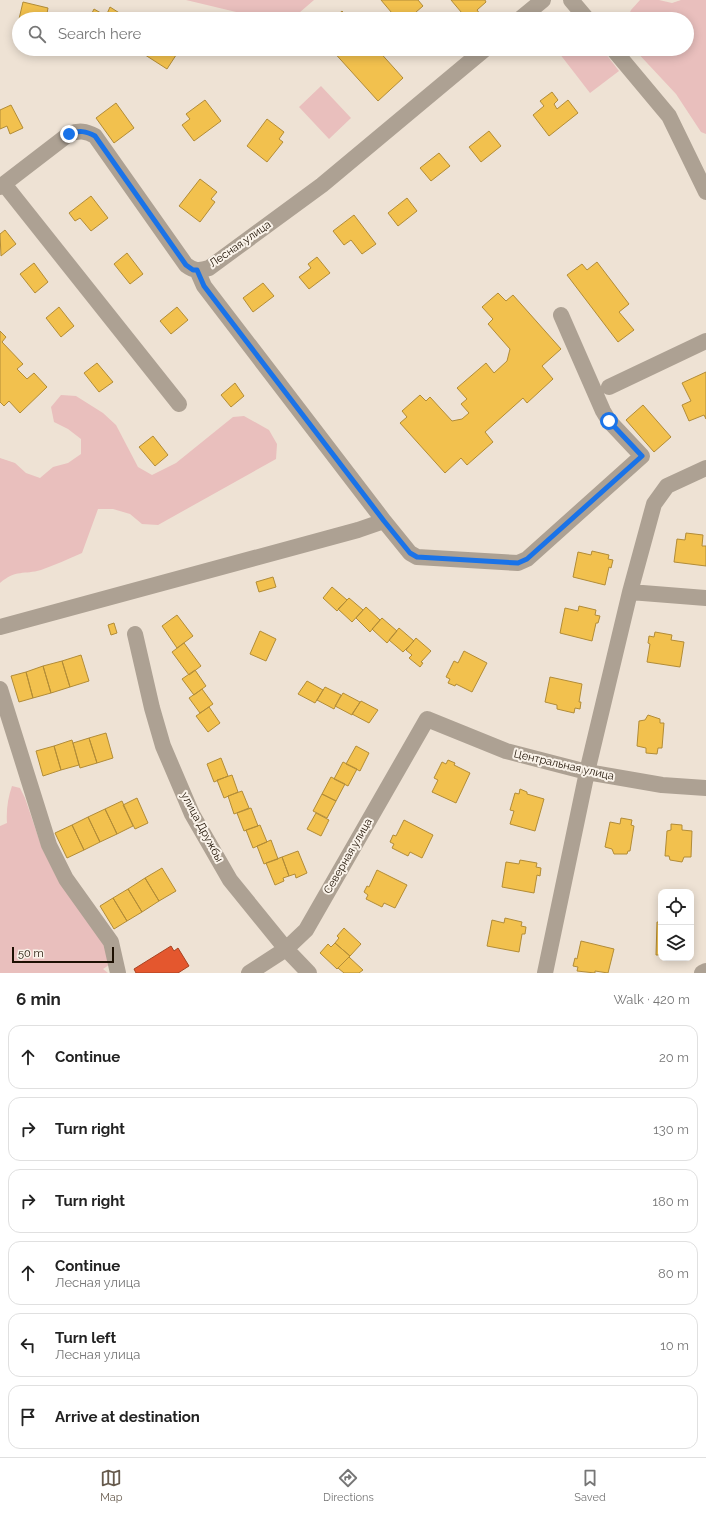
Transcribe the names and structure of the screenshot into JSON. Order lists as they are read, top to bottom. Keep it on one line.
{"streets":{"street":["Лесная улица","Центральная улица","улица Дружбы","Северная улица"]},"crossings":[["Центральная улица","Северная улица"],["улица Дружбы","Северная улица"]],"scale_bar":"50 m","page":{"search":"Search here","scale":"50 m","heading":["6 min","Walk · 420 m"],"list":[["Continue","20 m"],["Turn right","130 m"],["Turn right","180 m"],["Continue","Лесная улица","80 m"],["Turn left","Лесная улица","10 m"],"Arrive at destination"],"nav":["Map","Directions","Saved"]}}
